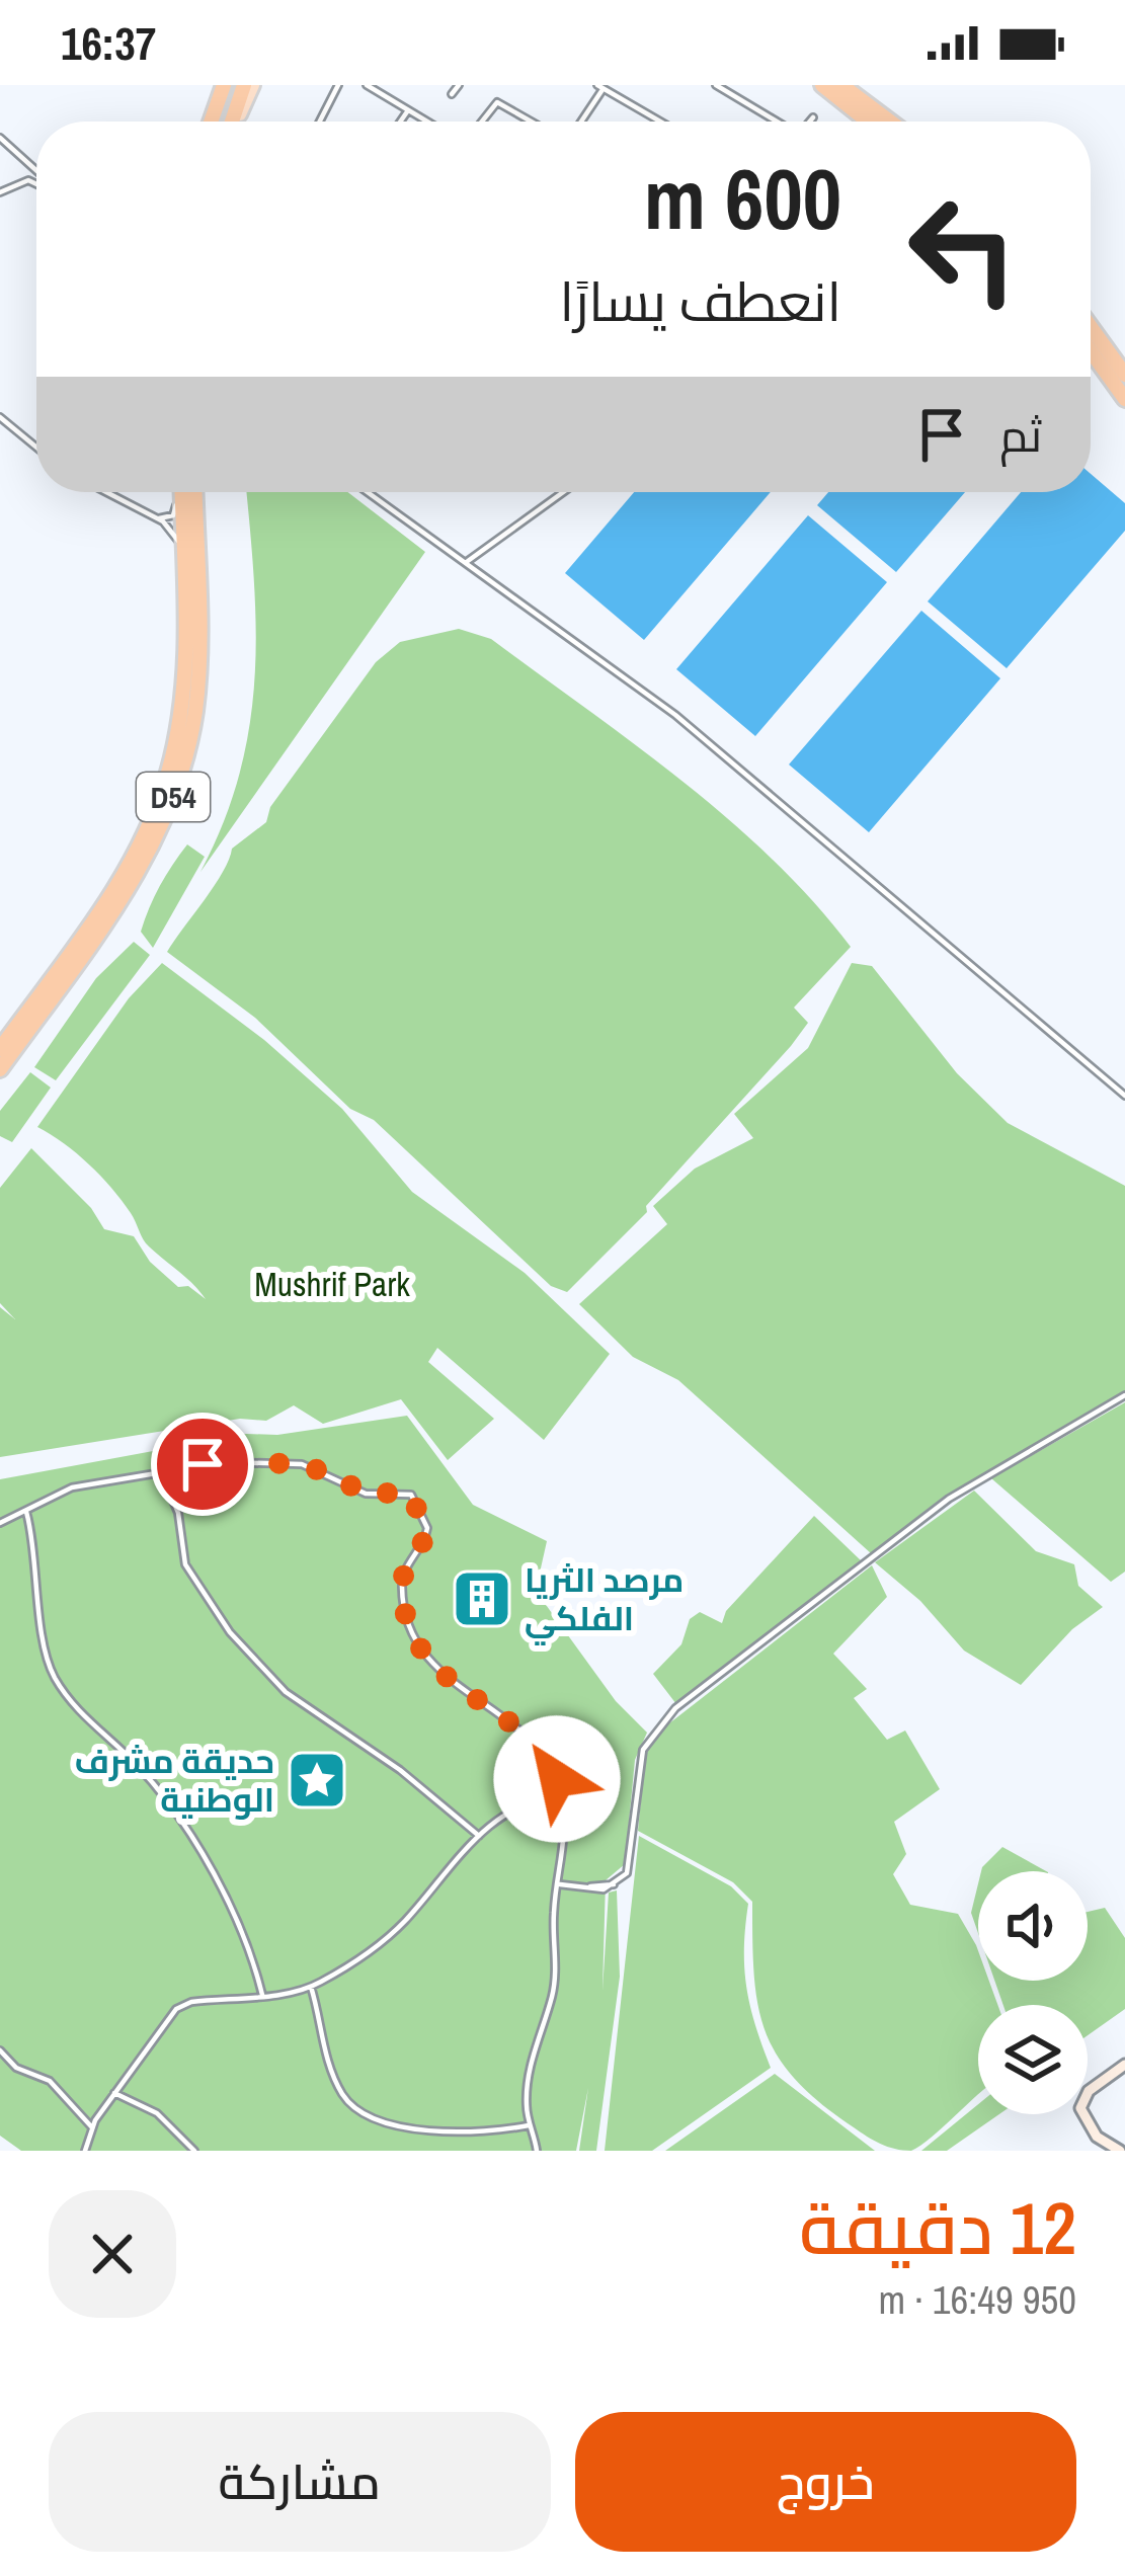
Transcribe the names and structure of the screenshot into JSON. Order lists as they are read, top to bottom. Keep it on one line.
{"streets":{"highway":["D54"]},"parks":["Mushrif Park"],"places":{"building":["مرصد الثريا الفلكي"],"place":["حديقة مشرف الوطنية"]},"page":{"status":"16:37","turn":["600 m","انعطف يسارًا"],"then":"ثم","heading":["12 دقيقة","950 m · 16:49"],"buttons":["خروج","مشاركة"]}}
